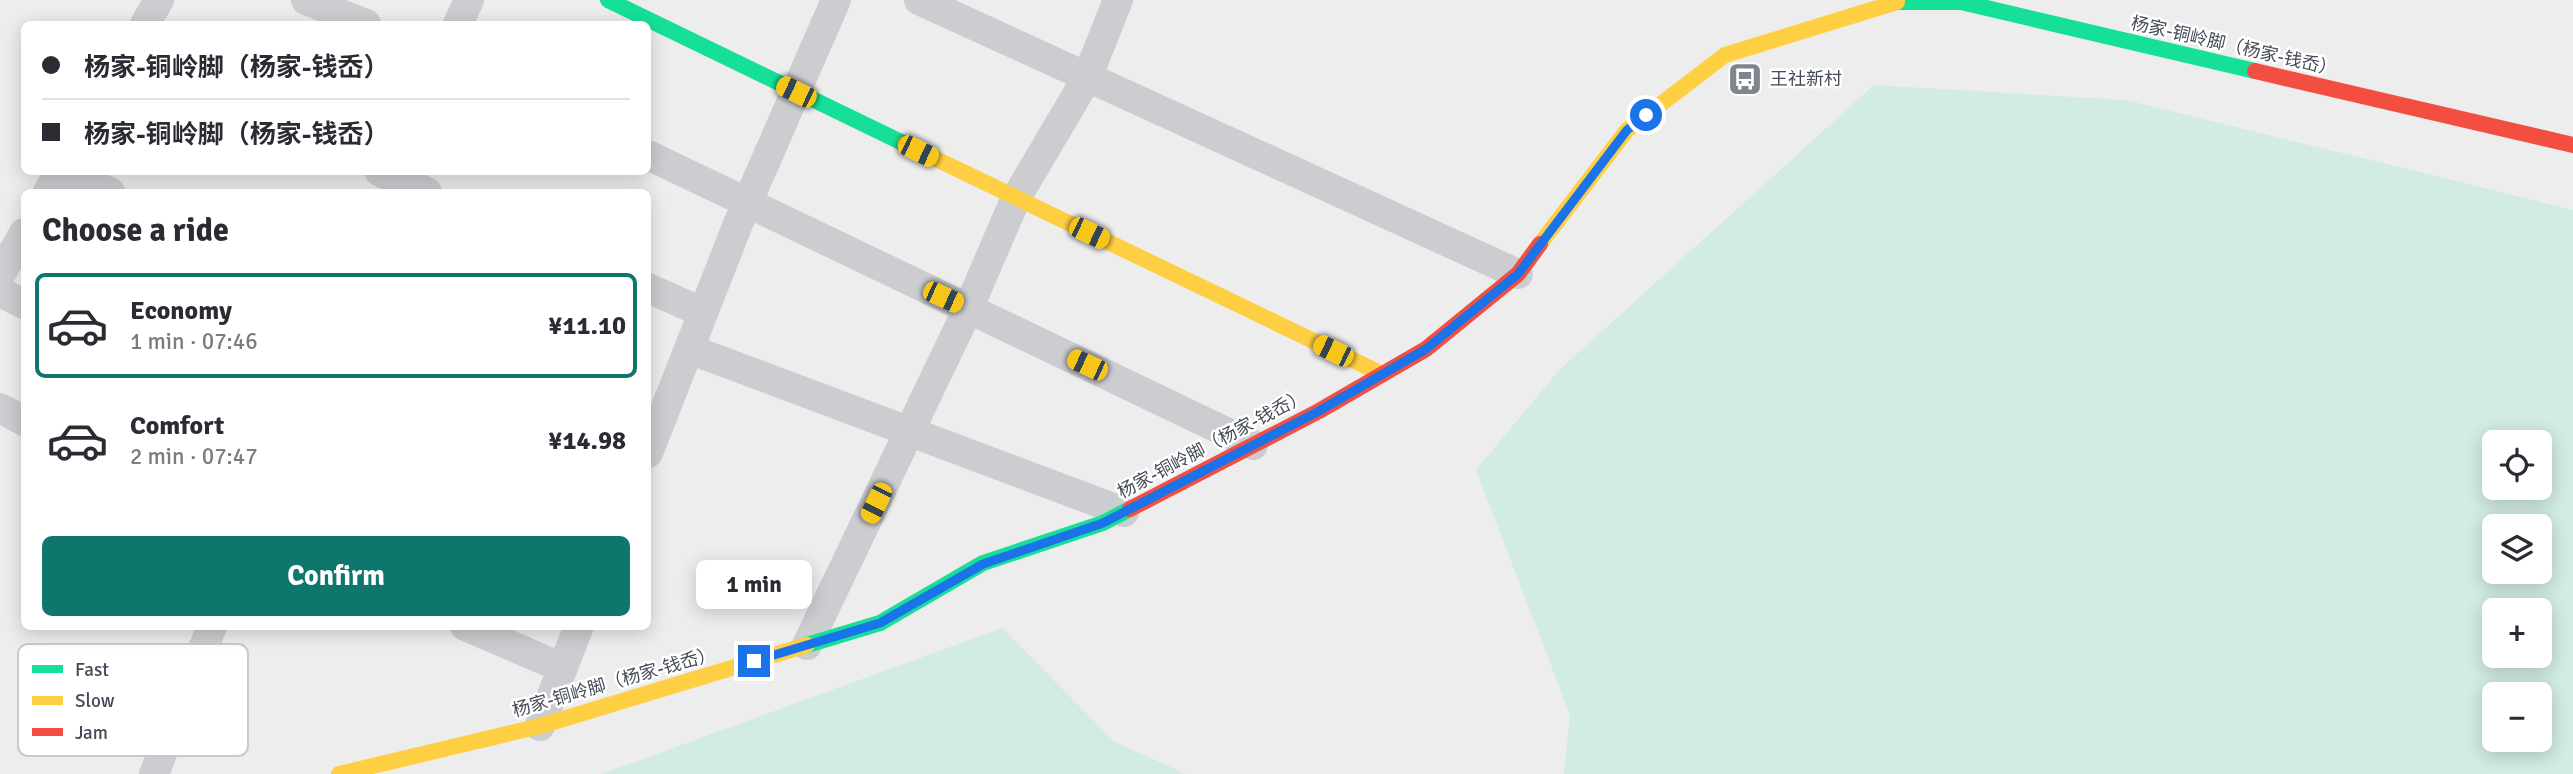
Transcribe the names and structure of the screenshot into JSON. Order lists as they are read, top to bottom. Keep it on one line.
{"streets":{"street":["杨家-铜岭脚（杨家-钱岙）"]},"places":{"bus stop":["王社新村"]},"legend":["Fast","Slow","Jam"],"page":{"banner":["杨家-铜岭脚（杨家-钱岙）","杨家-铜岭脚（杨家-钱岙）"],"heading":"Choose a ride","list":[{"name":"Economy","note":"1 min · 07:46","value":"¥11.10"},{"name":"Comfort","note":"2 min · 07:47","value":"¥14.98"}],"map_buttons":["+","−"],"buttons":"Confirm","bubble":"1 min"}}
